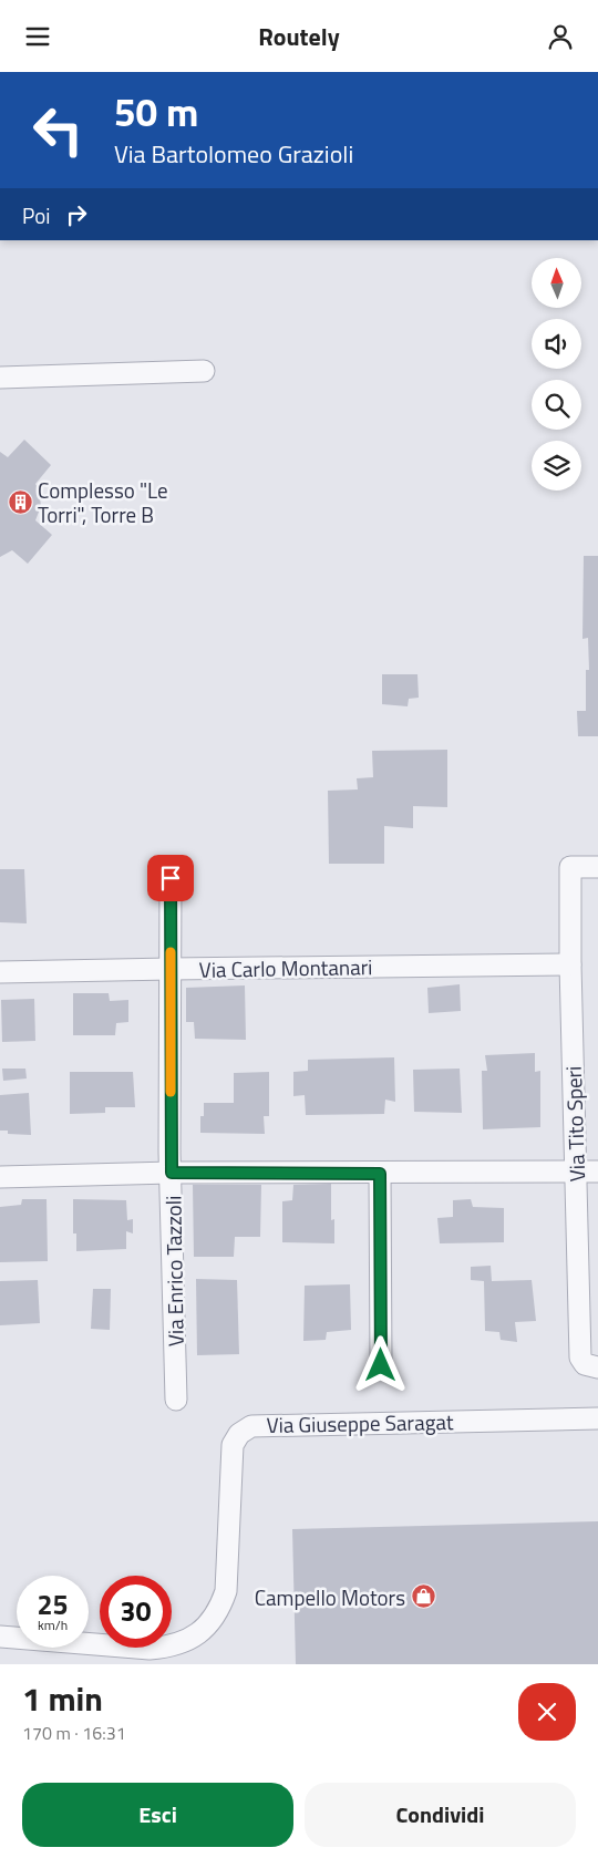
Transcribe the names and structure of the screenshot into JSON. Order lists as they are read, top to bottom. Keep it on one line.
{"streets":{"street":["Via Carlo Montanari","Via Tito Speri","Via Enrico Tazzoli","Via Giuseppe Saragat"]},"crossings":[["Via Carlo Montanari","Via Tito Speri"],["Via Carlo Montanari","Via Enrico Tazzoli"]],"places":{"building":["Complesso \"Le Torri\", Torre B"],"shop":["Campello Motors"]},"north":"top","page":{"header":"Routely","turn":["50 m","Via Bartolomeo Grazioli"],"then":"Poi","speed":"25 km/h","limit":"30","heading":["1 min","170 m · 16:31"],"buttons":["Esci","Condividi"]}}
